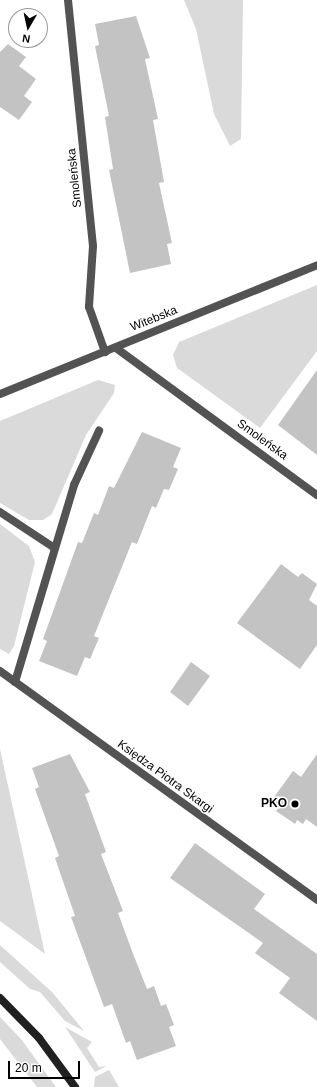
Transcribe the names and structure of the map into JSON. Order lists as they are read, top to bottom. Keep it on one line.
{"streets":{"street":["Smoleńska","Witebska","Księdza Piotra Skargi"]},"crossings":[["Smoleńska","Witebska"]],"places":["PKO"],"scale_bar":"20 m","north":"bottom"}
